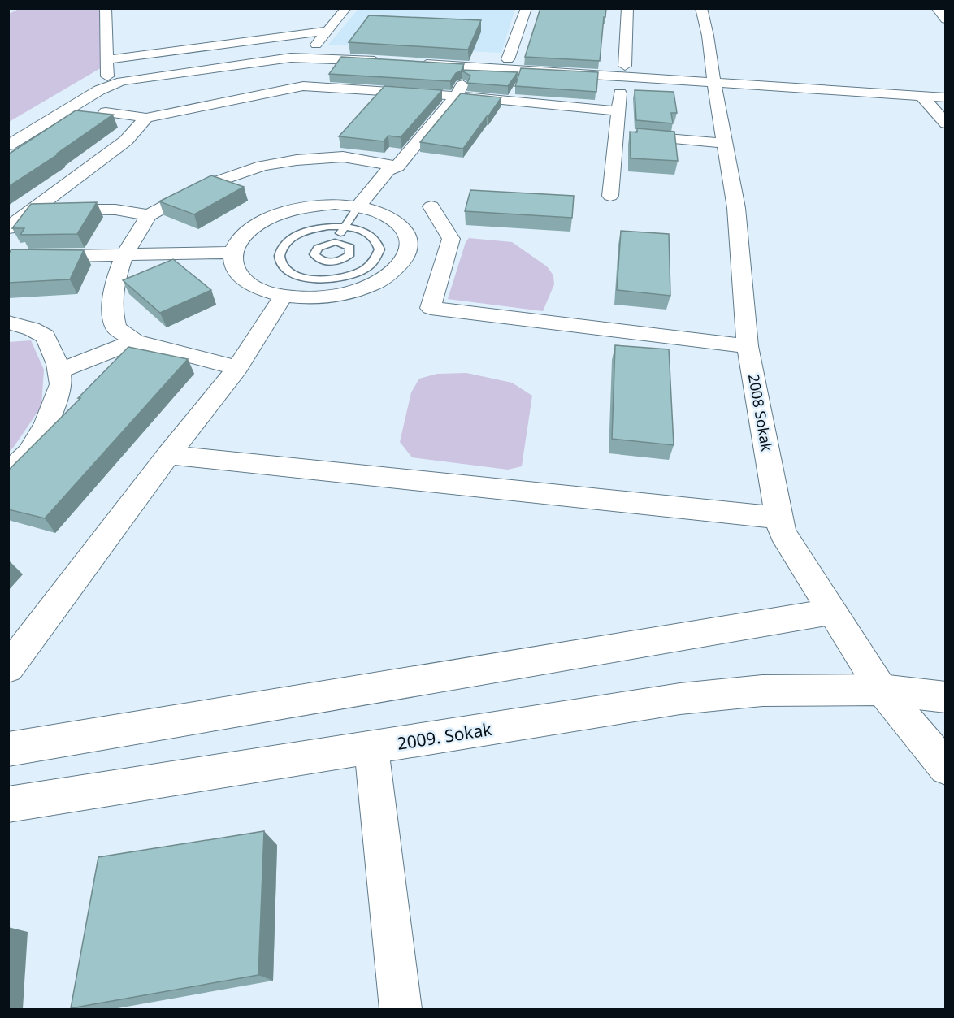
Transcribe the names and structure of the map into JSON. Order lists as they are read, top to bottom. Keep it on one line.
{"streets":{"street":["2008 Sokak","2009. Sokak"]},"crossings":[["2008 Sokak","2009. Sokak"]]}
